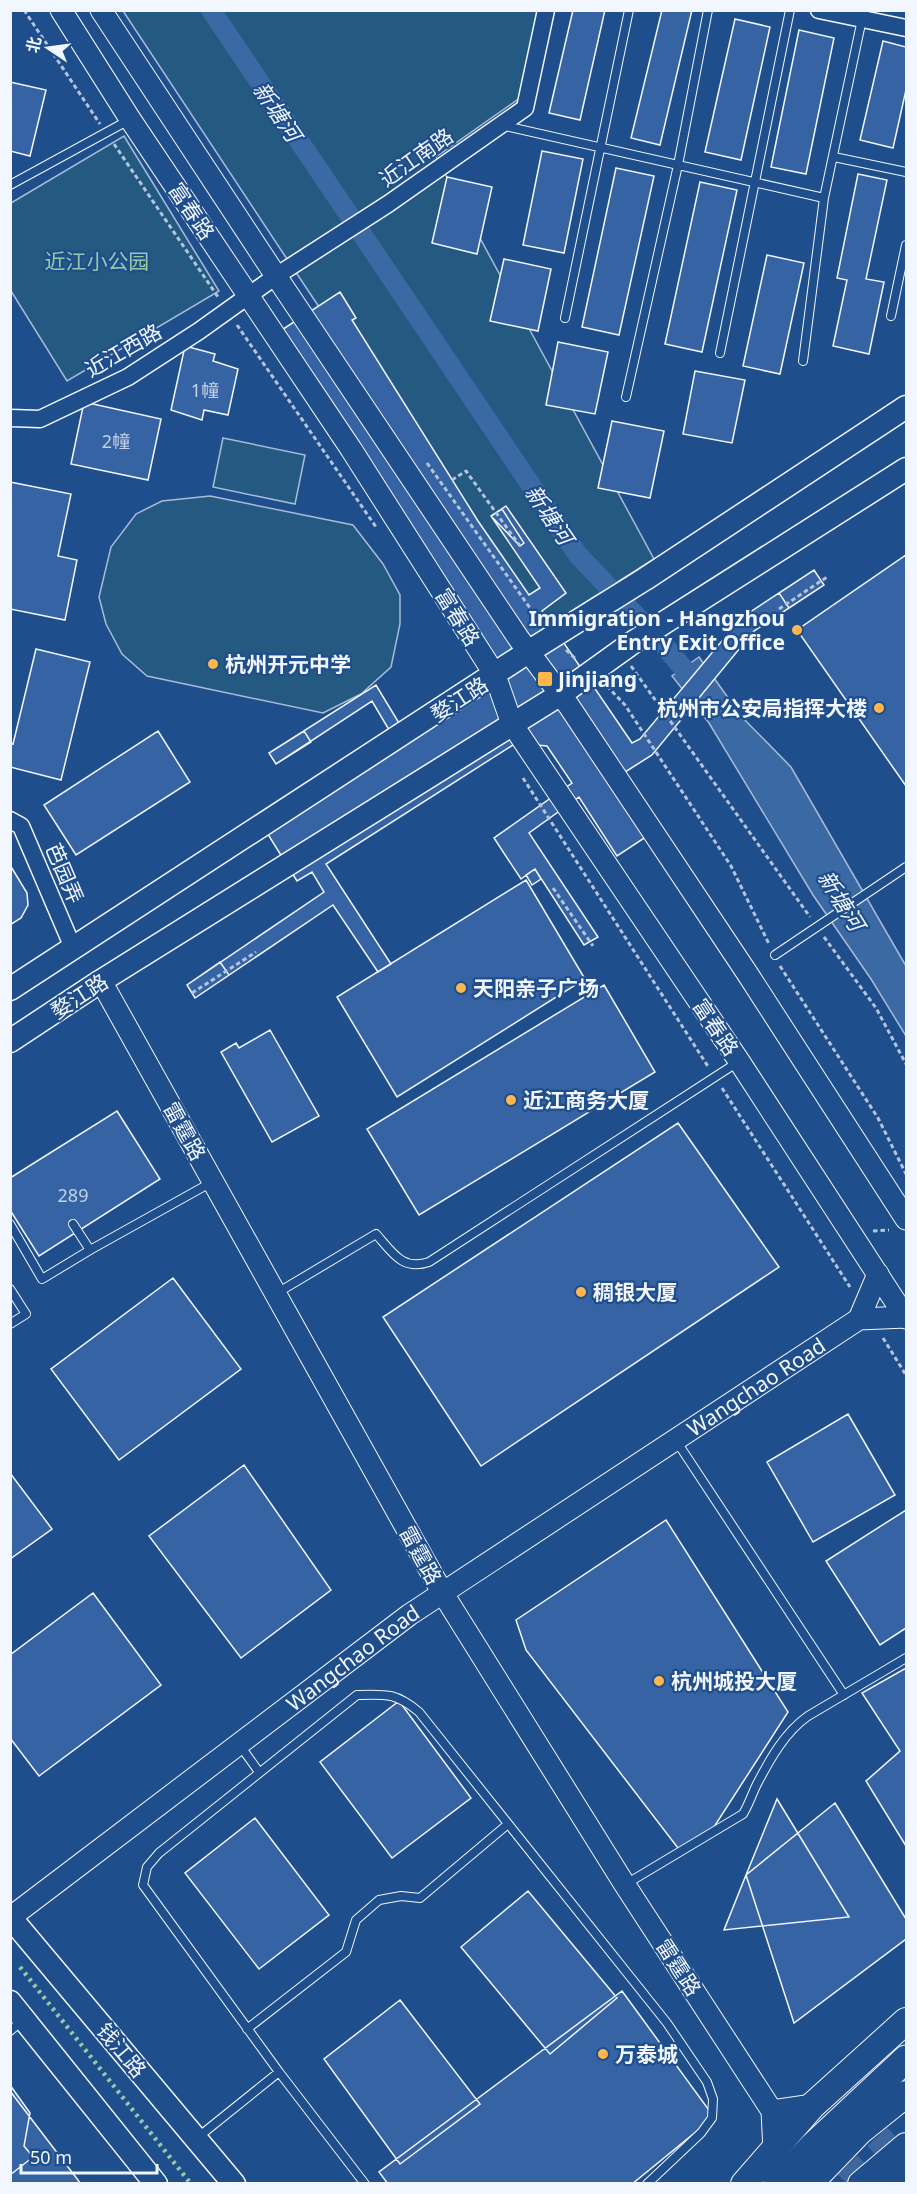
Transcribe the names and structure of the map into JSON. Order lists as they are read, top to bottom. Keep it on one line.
{"streets":{"main road":["婺江路","钱江路"],"street":["近江南路","富春路","近江西路","芭园弄","雷霆路","Wangchao Road"]},"crossings":[["近江南路","富春路"],["近江南路","近江西路"],["富春路","近江西路"],["富春路","婺江路"],["婺江路","芭园弄"],["婺江路","雷霆路"],["雷霆路","Wangchao Road"],["Wangchao Road","钱江路"]],"water":["新塘河"],"parks":["近江小公园"],"places":{"other":["Immigration - Hangzhou Entry Exit Office","杭州开元中学","杭州市公安局指挥大楼","天阳亲子广场","近江商务大厦","稠银大厦","杭州城投大厦","万泰城"],"transit":["Jinjiang"]},"house_numbers":["1幢","2幢","289"],"scale_bar":"50 m","north":"left"}
